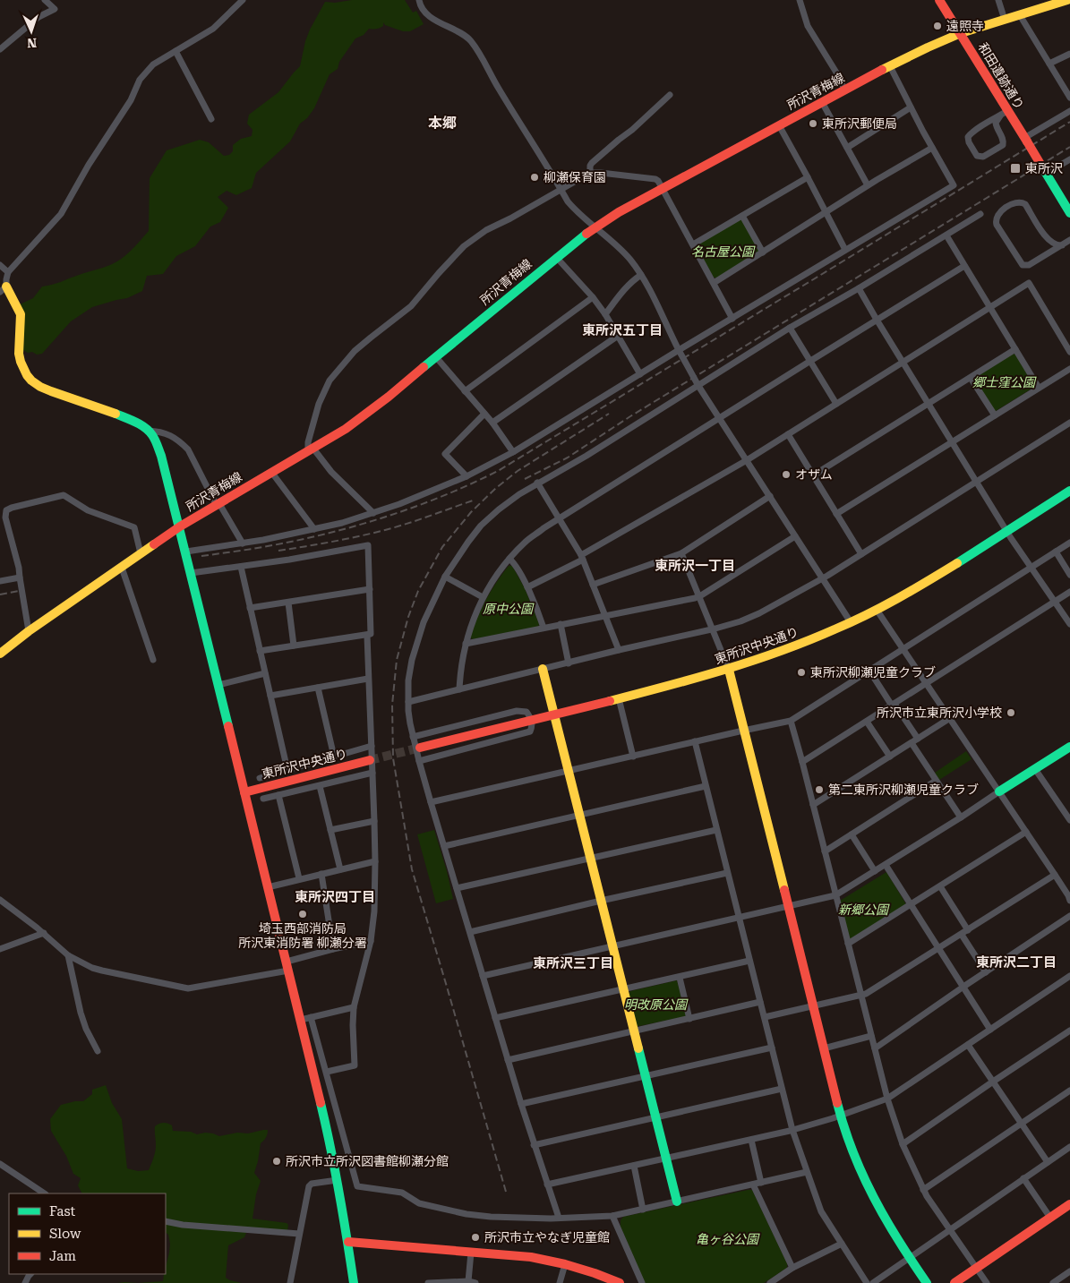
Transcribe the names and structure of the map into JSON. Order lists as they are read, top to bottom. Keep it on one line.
{"streets":{"street":["和田遺跡通り","所沢青梅線","東所沢中央通り"]},"crossings":[["和田遺跡通り","所沢青梅線"]],"districts":["本郷","東所沢五丁目","東所沢一丁目","東所沢四丁目","東所沢二丁目","東所沢三丁目"],"parks":["名古屋公園","郷士窪公園","原中公園","新郷公園","明改原公園","亀ヶ谷公園"],"places":{"other":["遠照寺","東所沢郵便局","柳瀬保育園","オザム","東所沢柳瀬児童クラブ","所沢市立東所沢小学校","第二東所沢柳瀬児童クラブ","埼玉西部消防局 所沢東消防署 柳瀬分署","所沢市立所沢図書館柳瀬分館","所沢市立やなぎ児童館"],"transit":["東所沢"]},"legend":["Fast","Slow","Jam"],"north":"bottom"}
